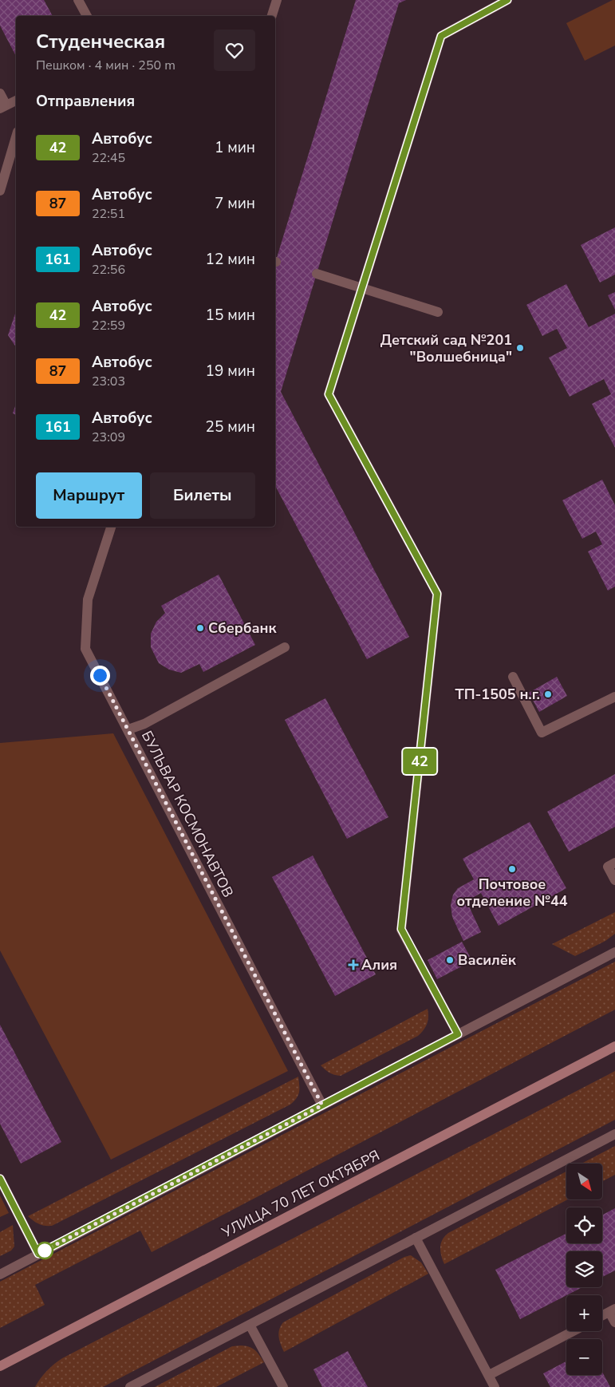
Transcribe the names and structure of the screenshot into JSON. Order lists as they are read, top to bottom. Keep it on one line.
{"streets":{"main road":["УЛИЦА 70 ЛЕТ ОКТЯБРЯ"],"street":["БУЛЬВАР КОСМОНАВТОВ"]},"places":{"other":["Детский сад №201 \"Волшебница\"","Сбербанк","ТП-1505 н.г.","Почтовое отделение №44","Василёк"],"health":["Алия"]},"lines":["bus line 42"],"north":"bottom right","page":{"on_map":"42","heading":[["Студенческая","Пешком · 4 мин · 250 m"],"Отправления"],"list":[{"mark":"42","name":"Автобус","note":"22:45","value":"1 мин"},{"mark":"87","name":"Автобус","note":"22:51","value":"7 мин"},{"mark":"161","name":"Автобус","note":"22:56","value":"12 мин"},{"mark":"42","name":"Автобус","note":"22:59","value":"15 мин"},{"mark":"87","name":"Автобус","note":"23:03","value":"19 мин"},{"mark":"161","name":"Автобус","note":"23:09","value":"25 мин"}],"buttons":["Маршрут","Билеты"],"map_buttons":["+","−"]}}
